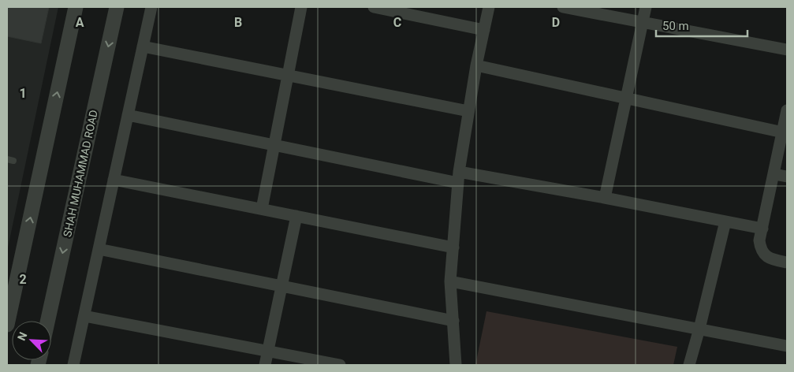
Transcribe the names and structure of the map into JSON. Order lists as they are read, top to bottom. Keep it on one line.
{"streets":{"street":["SHAH MUHAMMAD ROAD"]},"scale_bar":"50 m","north":"top left","grid":{"columns":["A","B","C","D"],"rows":["1","2"]}}
